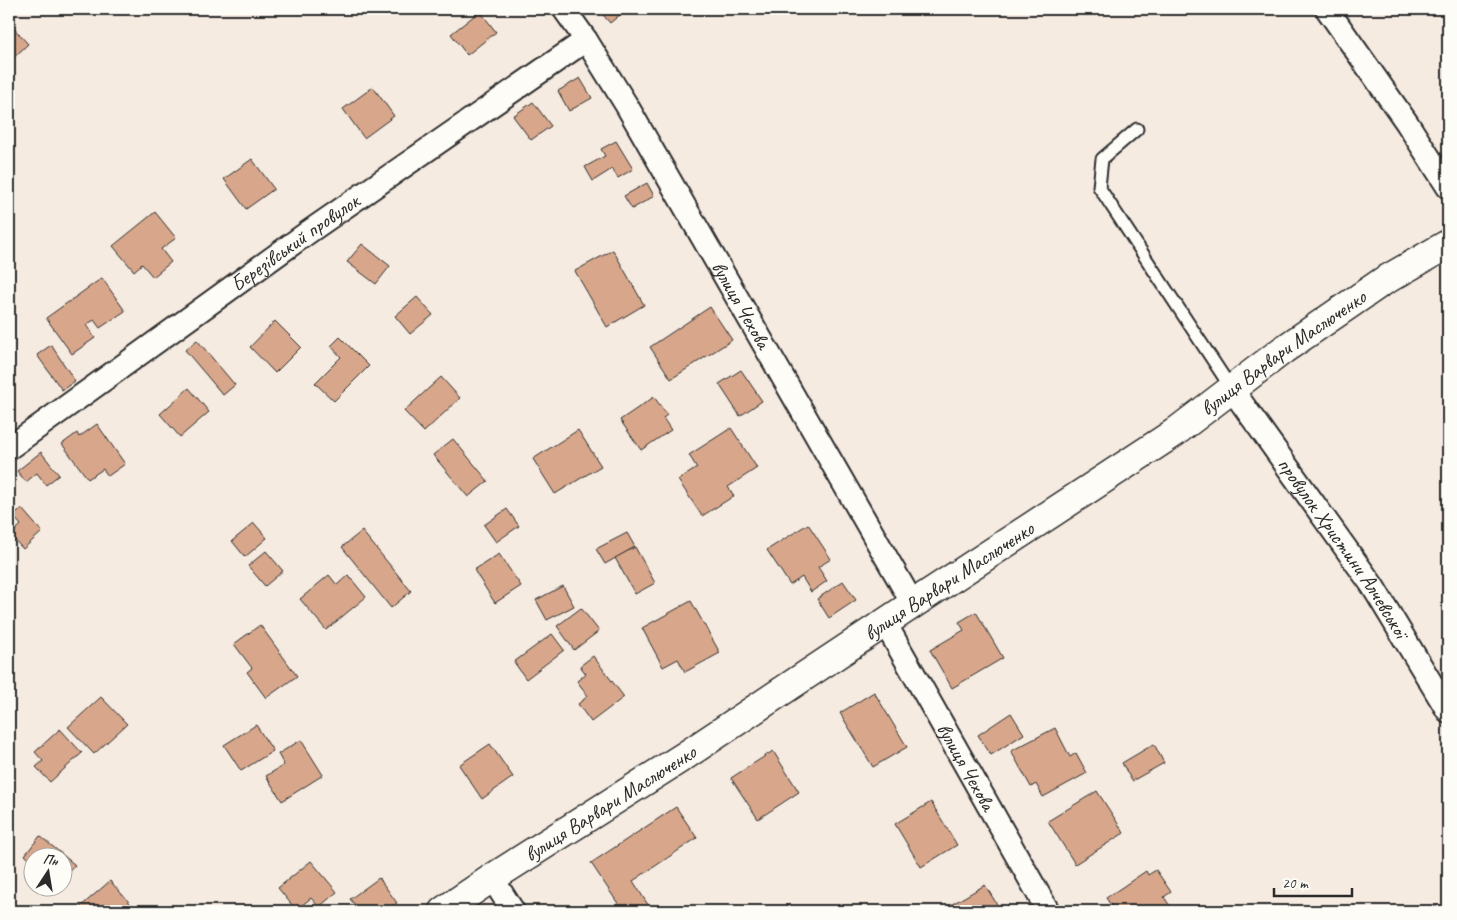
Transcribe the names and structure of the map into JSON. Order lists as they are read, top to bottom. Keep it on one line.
{"streets":{"street":["Березівський провулок","вулиця Чехова","вулиця Варвари Маслюченко","провулок Христини Алчевської"]},"crossings":[["Березівський провулок","вулиця Чехова"],["вулиця Чехова","вулиця Варвари Маслюченко"],["вулиця Варвари Маслюченко","провулок Христини Алчевської"]],"scale_bar":"20 m","north":"top"}
